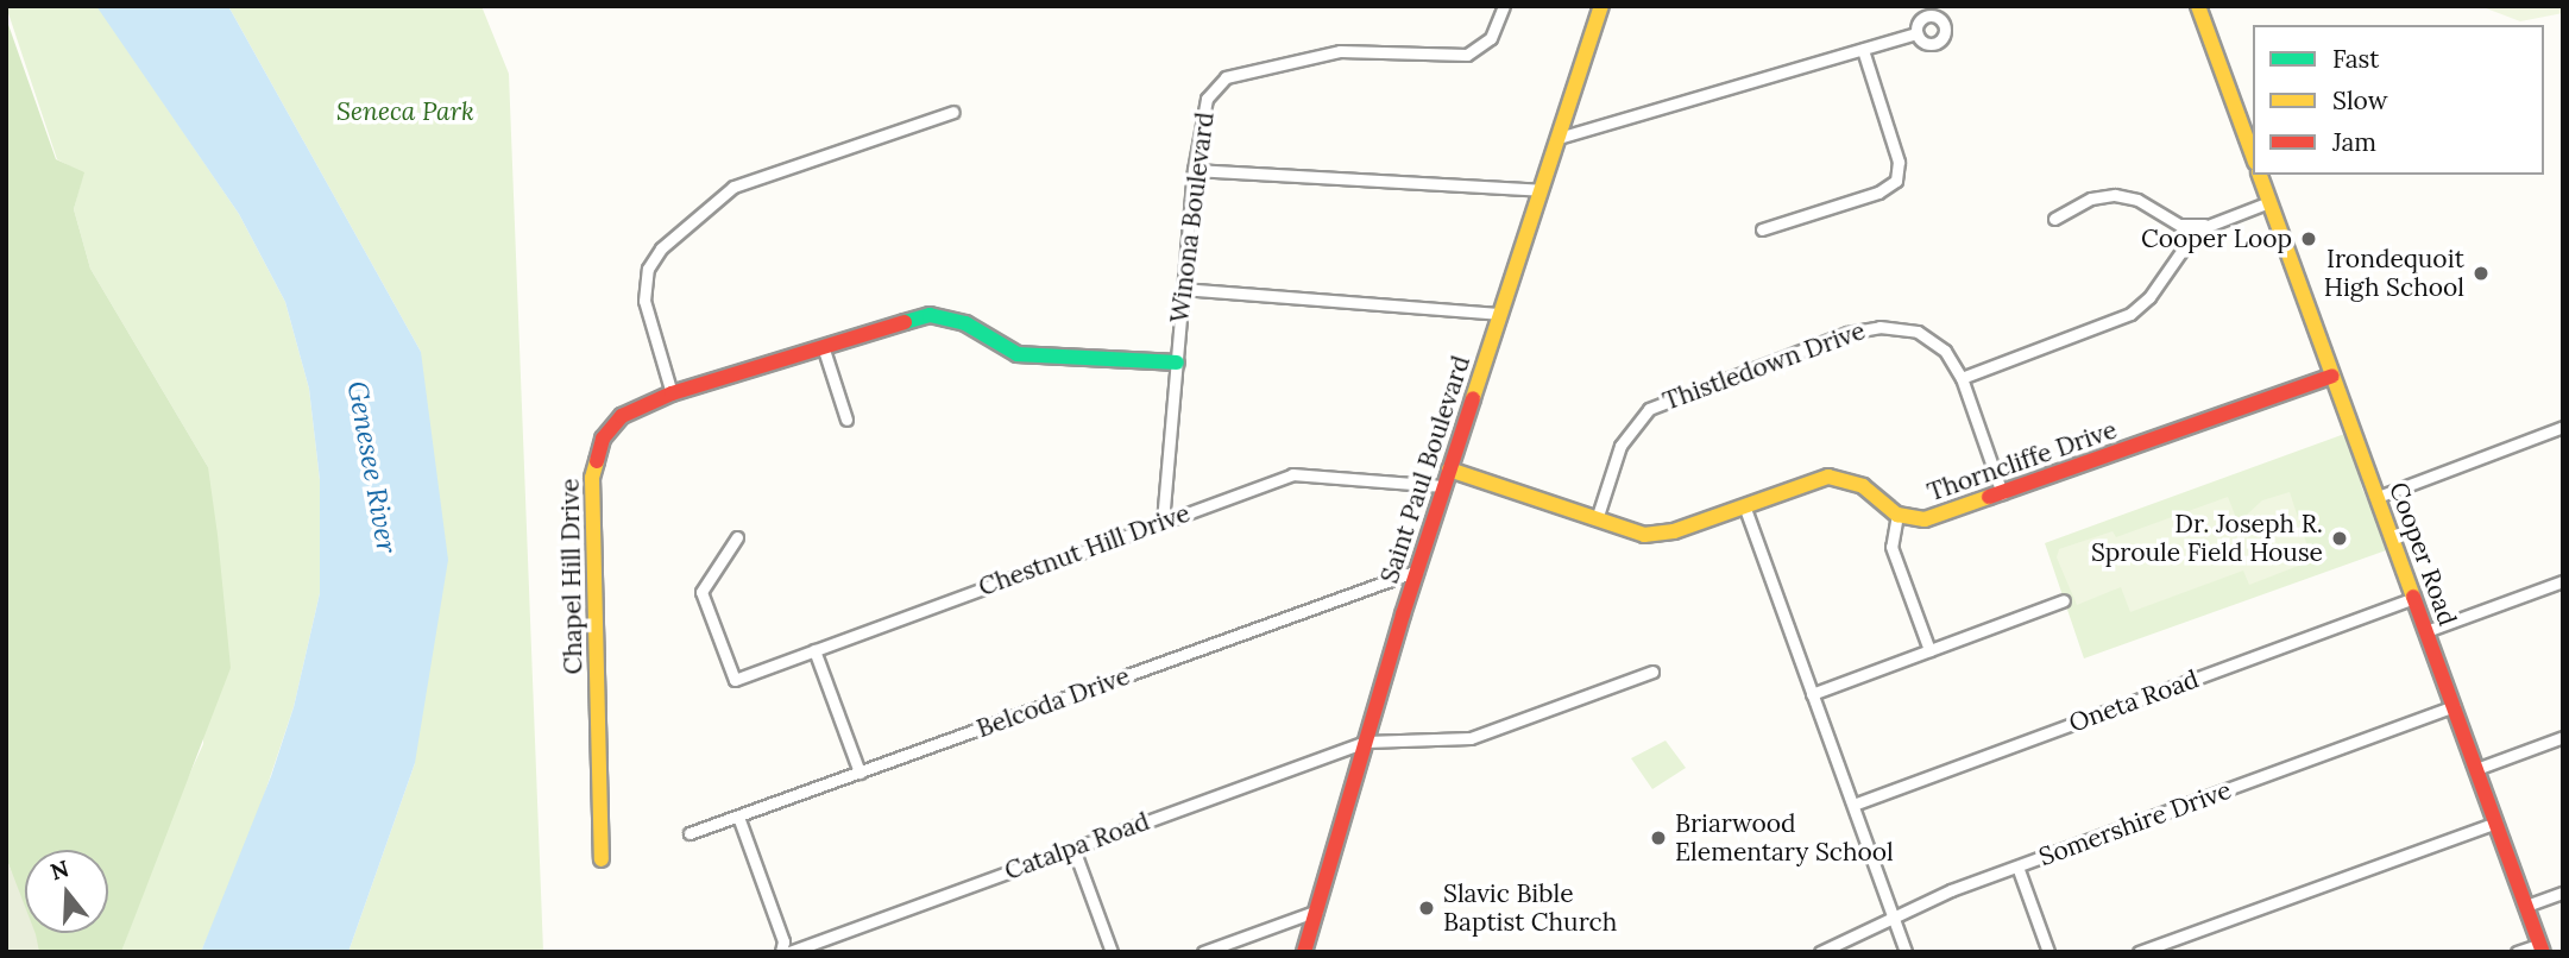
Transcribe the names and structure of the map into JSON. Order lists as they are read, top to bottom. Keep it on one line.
{"streets":{"street":["Winona Boulevard","Thistledown Drive","Thorncliffe Drive","Saint Paul Boulevard","Chestnut Hill Drive","Cooper Road","Chapel Hill Drive","Oneta Road","Belcoda Drive","Somershire Drive","Catalpa Road"]},"crossings":[["Winona Boulevard","Chestnut Hill Drive"],["Winona Boulevard","Chapel Hill Drive"],["Thistledown Drive","Thorncliffe Drive"],["Thorncliffe Drive","Saint Paul Boulevard"],["Thorncliffe Drive","Cooper Road"],["Saint Paul Boulevard","Chestnut Hill Drive"],["Saint Paul Boulevard","Belcoda Drive"],["Saint Paul Boulevard","Catalpa Road"],["Cooper Road","Oneta Road"],["Cooper Road","Somershire Drive"]],"water":["Genesee River"],"parks":["Seneca Park"],"places":["Cooper Loop","Irondequoit High School","Dr. Joseph R. Sproule Field House","Briarwood Elementary School","Slavic Bible Baptist Church"],"legend":["Fast","Slow","Jam"],"north":"top"}
